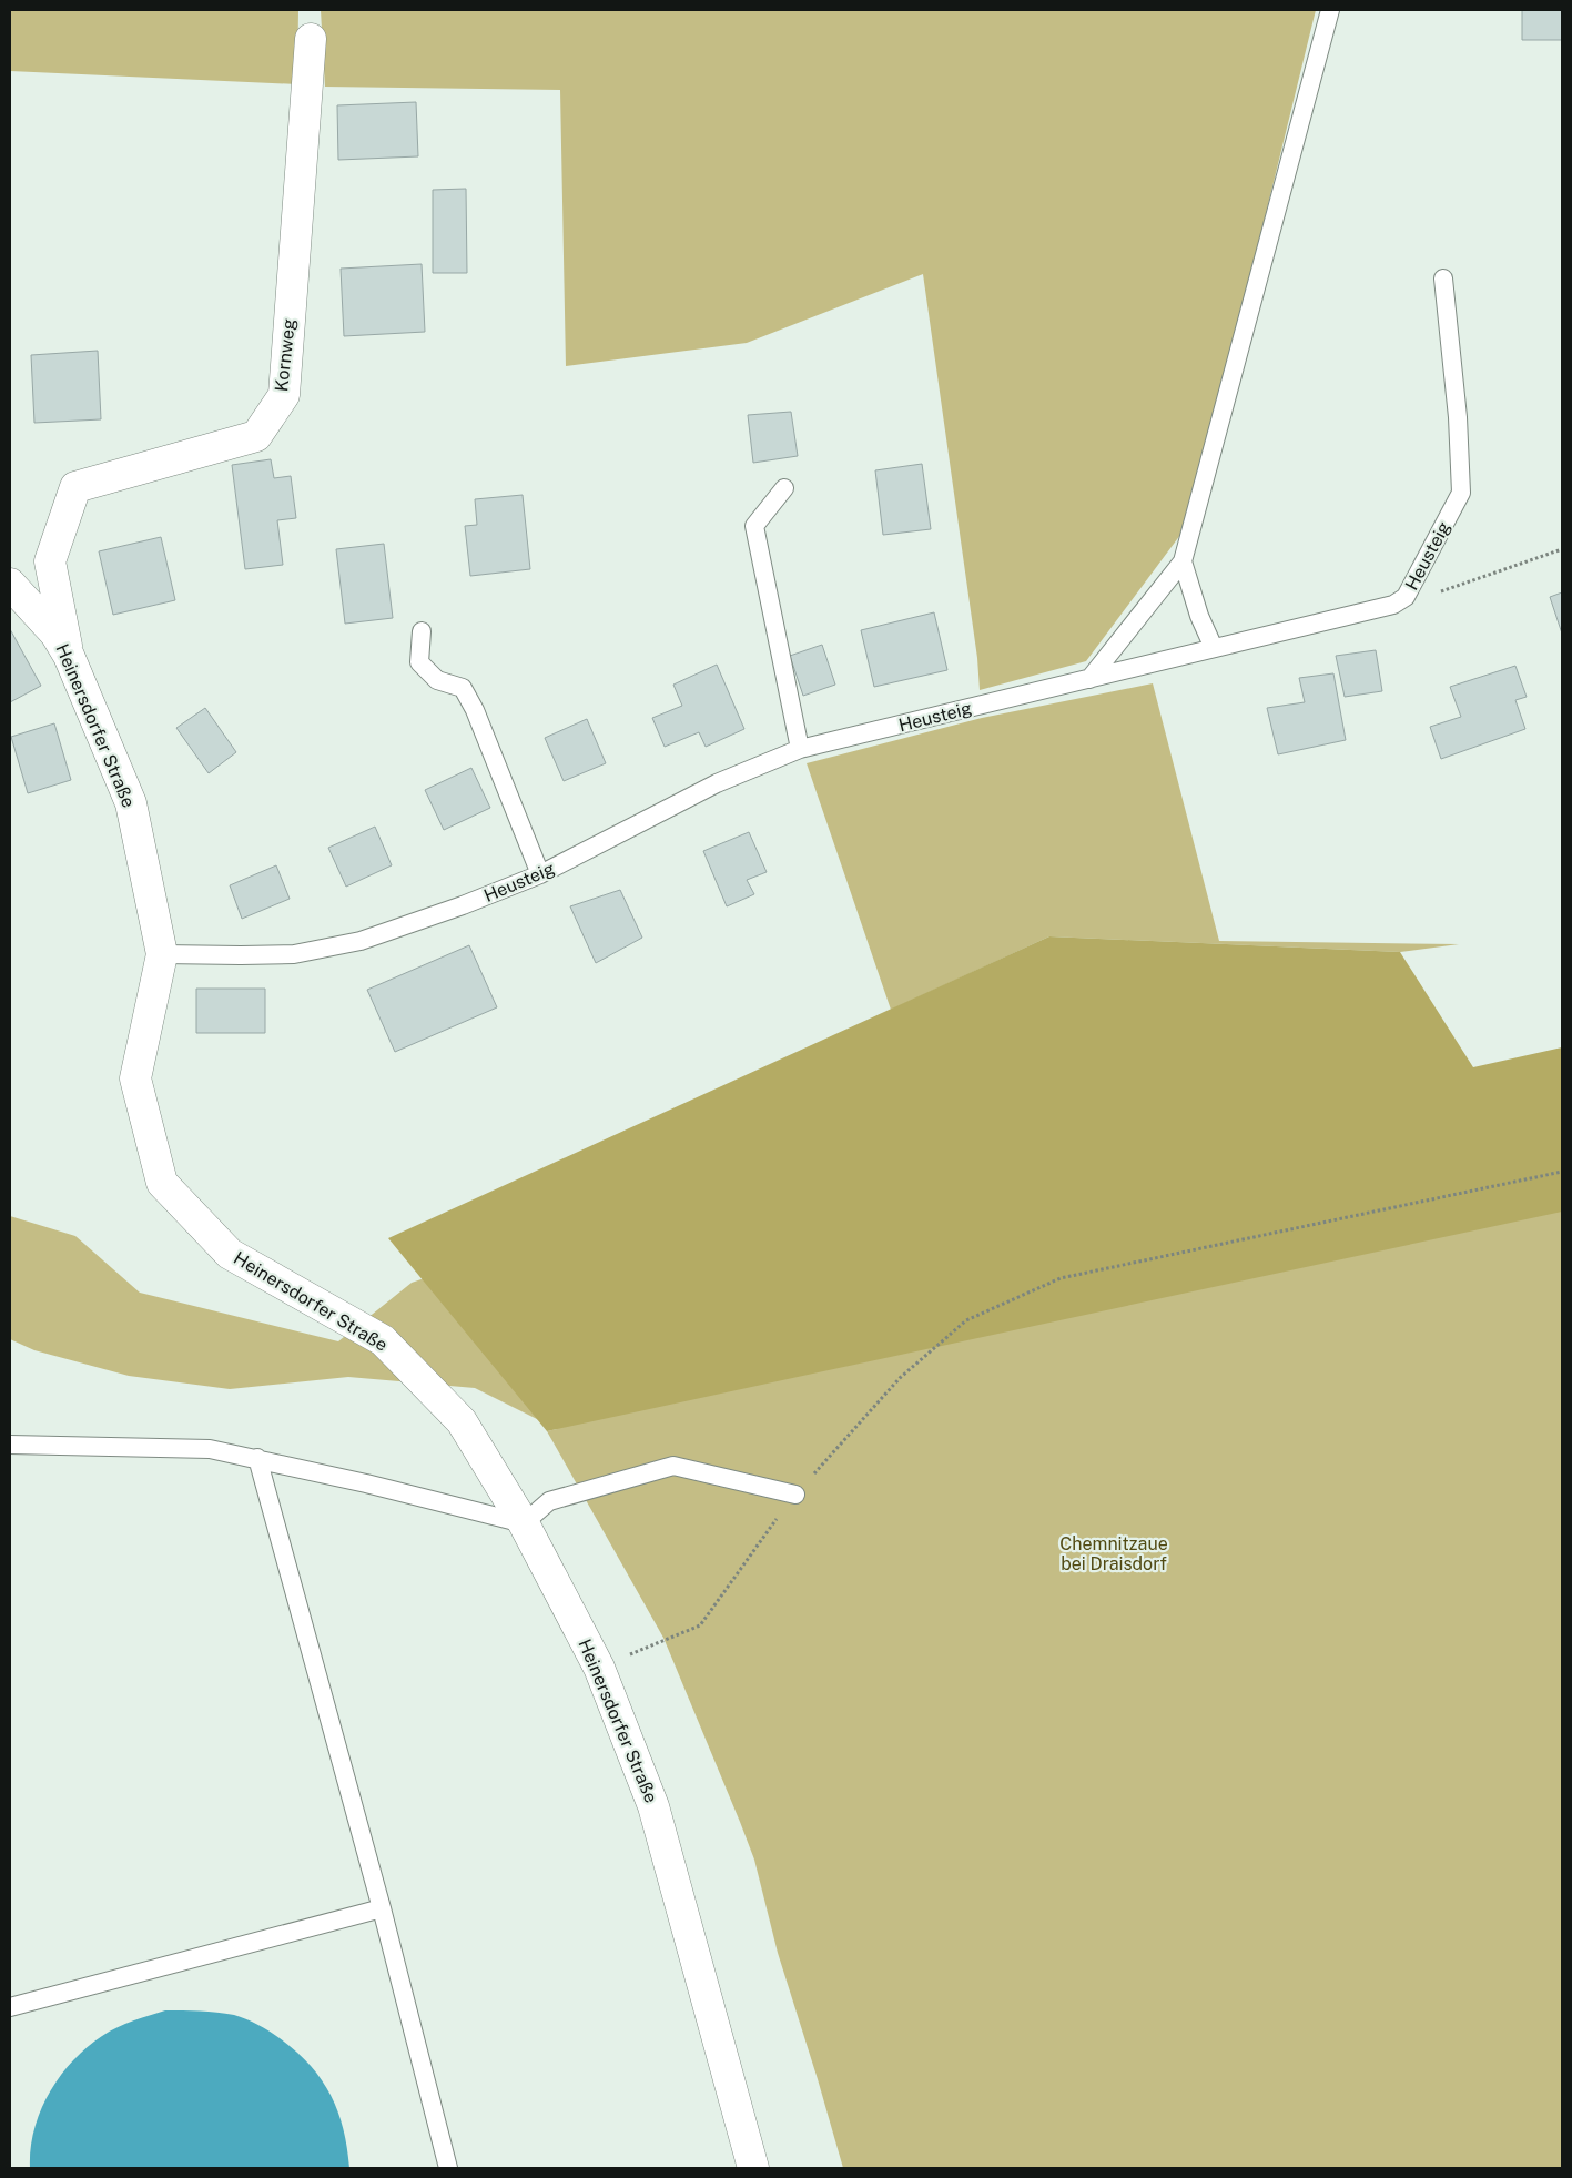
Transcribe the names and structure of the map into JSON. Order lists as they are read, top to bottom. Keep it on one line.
{"streets":{"street":["Kornweg","Heinersdorfer Straße"],"lane":["Heusteig"]},"crossings":[["Kornweg","Heinersdorfer Straße"],["Heusteig","Heinersdorfer Straße"]],"parks":["Chemnitzaue bei Draisdorf"]}
